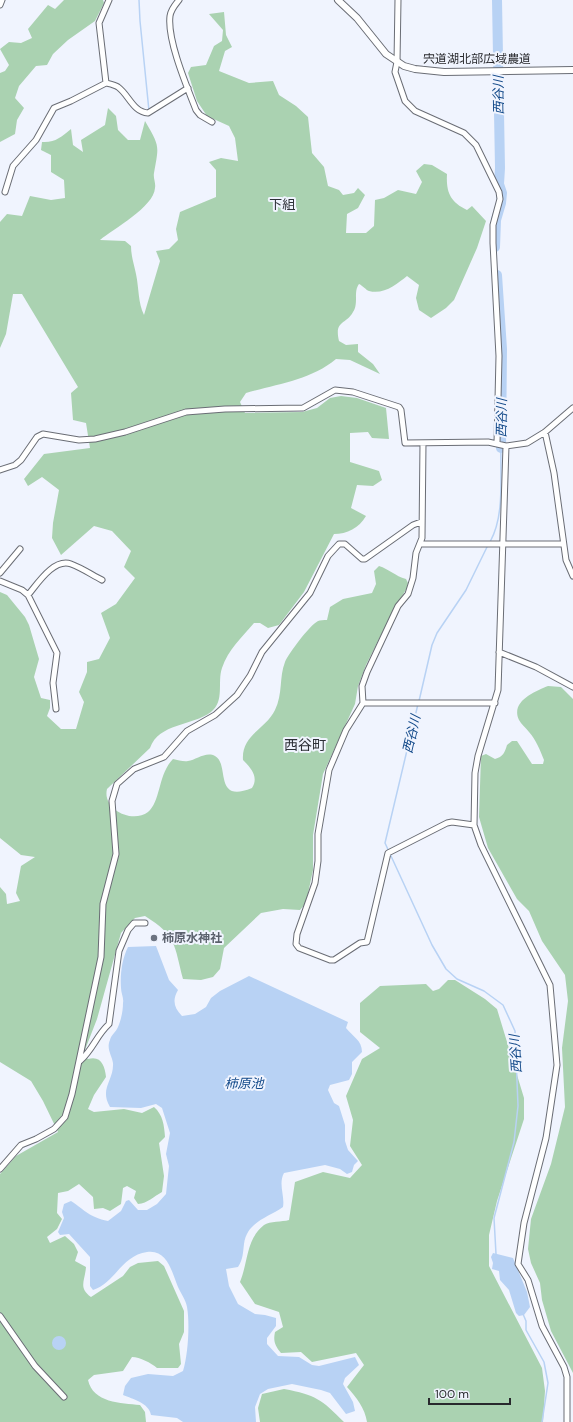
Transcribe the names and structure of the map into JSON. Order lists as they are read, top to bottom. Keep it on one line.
{"streets":{"street":["宍道湖北部広域農道"]},"districts":["下組","西谷町"],"water":["西谷川","柿原池"],"places":["柿原水神社"],"scale_bar":"100 m"}
